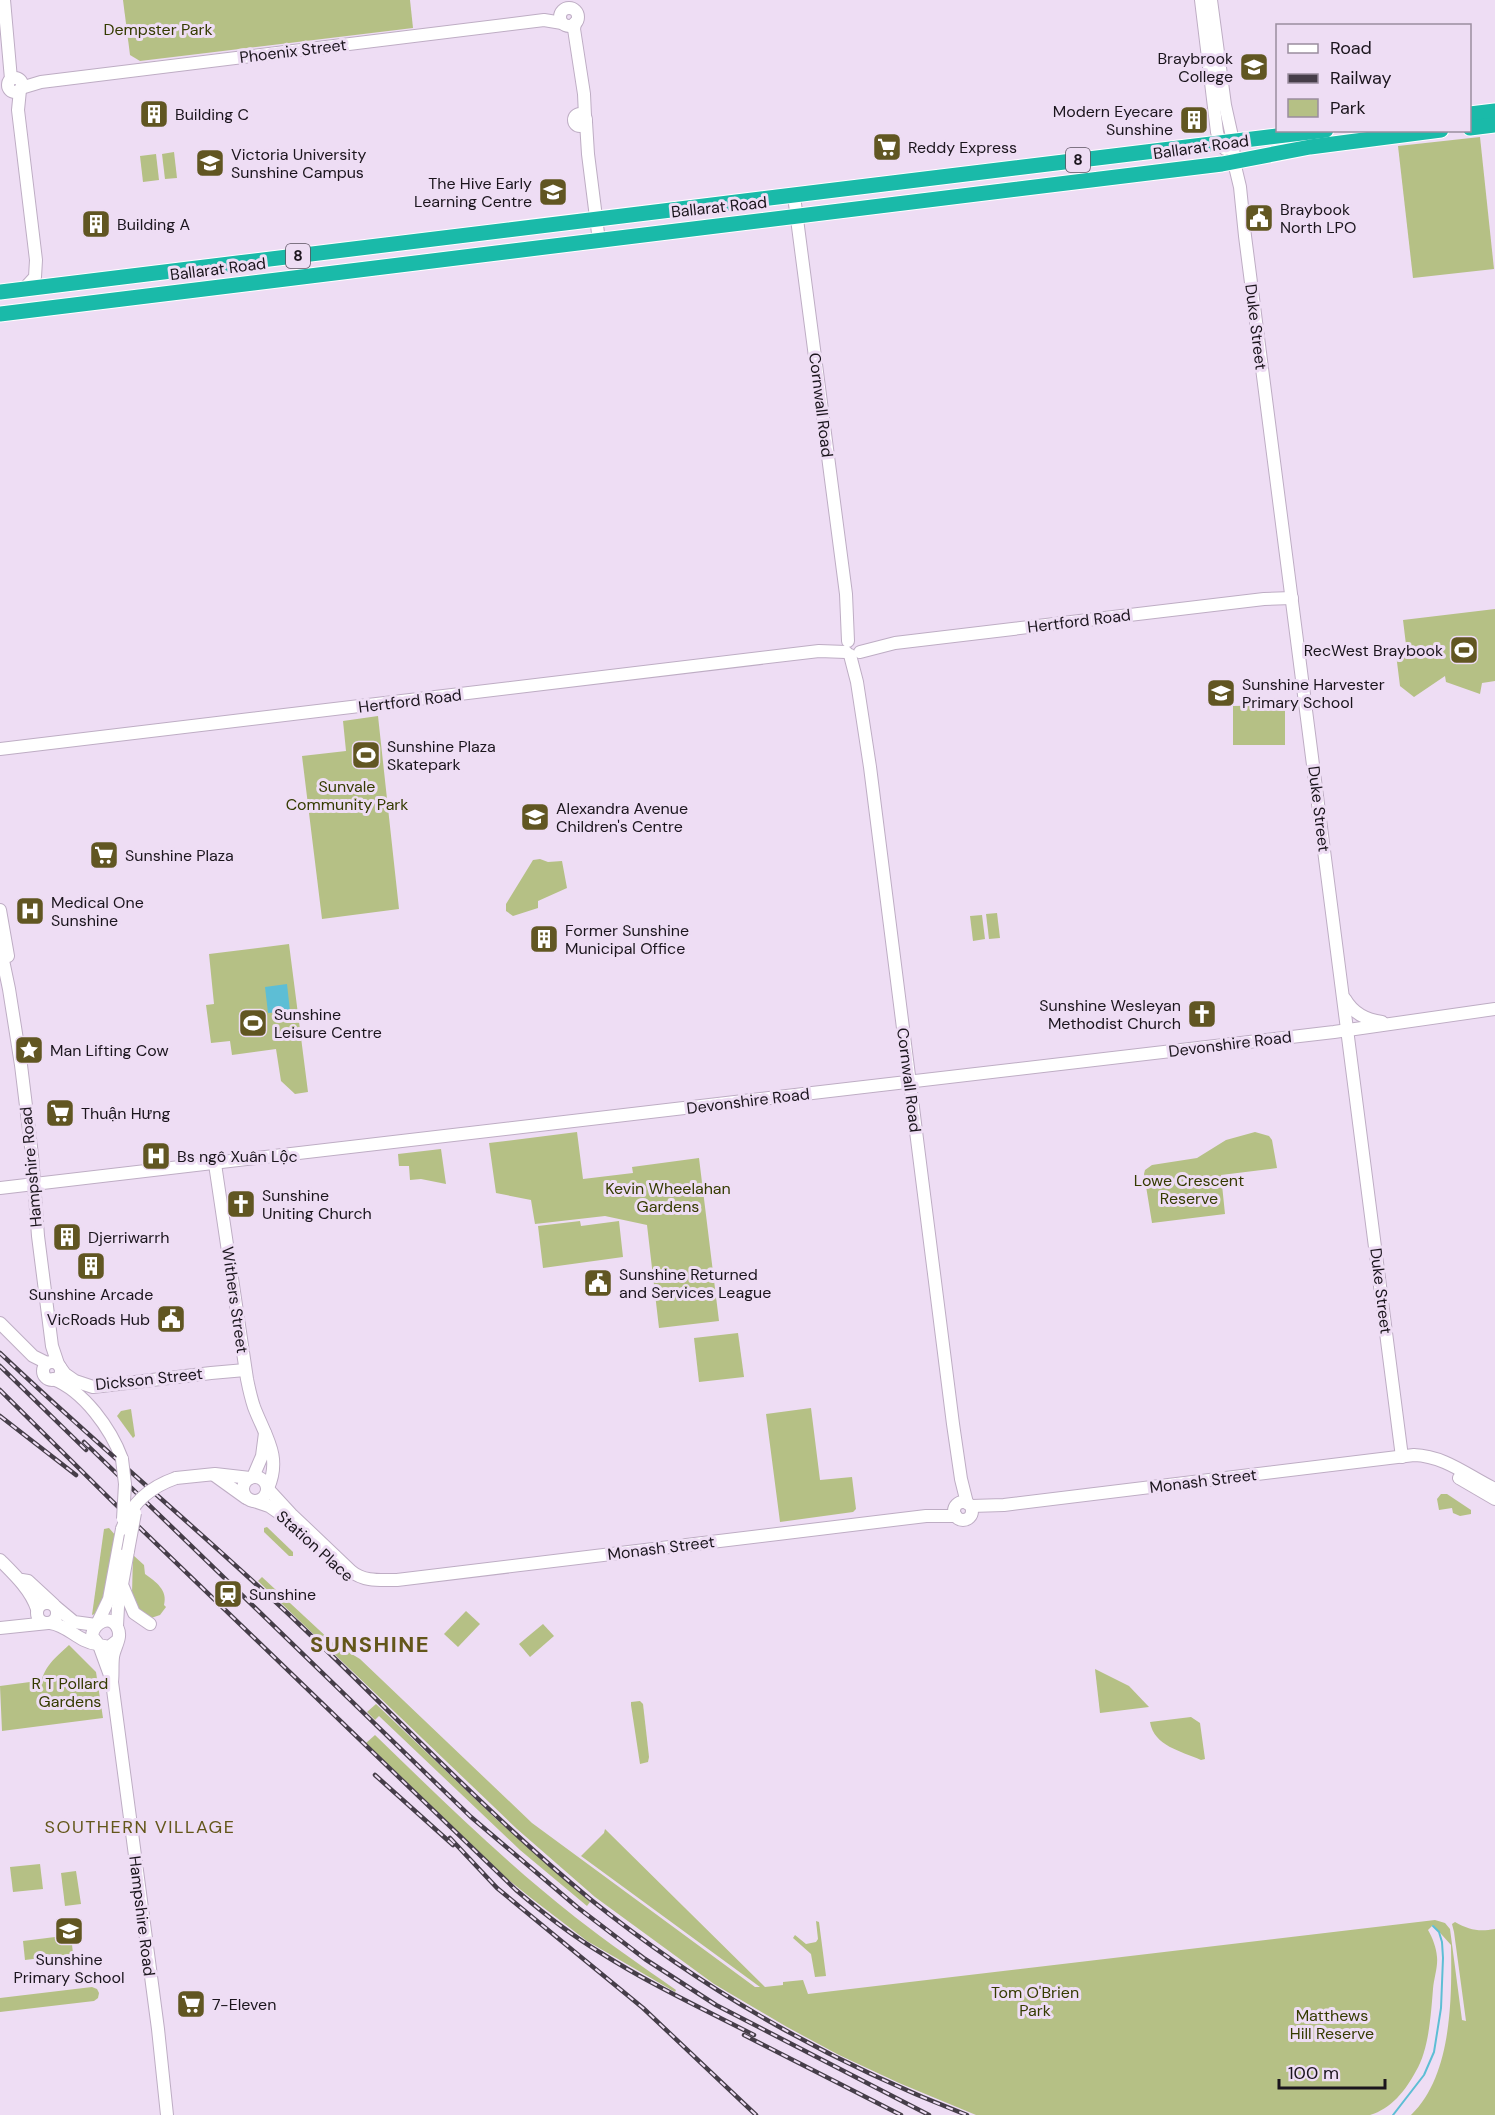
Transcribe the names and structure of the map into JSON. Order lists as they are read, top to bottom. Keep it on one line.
{"streets":{"highway":["Ballarat Road","8"],"street":["Phoenix Street","Duke Street","Cornwall Road","Hertford Road","Devonshire Road","Hampshire Road","Withers Street","Dickson Street","Monash Street","Station Place"]},"crossings":[["Ballarat Road","Duke Street"],["Ballarat Road","Cornwall Road"],["Duke Street","Hertford Road"],["Duke Street","Devonshire Road"],["Duke Street","Monash Street"],["Cornwall Road","Hertford Road"],["Cornwall Road","Devonshire Road"],["Cornwall Road","Monash Street"],["Devonshire Road","Hampshire Road"],["Devonshire Road","Withers Street"],["Hampshire Road","Dickson Street"],["Withers Street","Dickson Street"],["Withers Street","Station Place"],["Monash Street","Station Place"]],"districts":["SUNSHINE","SOUTHERN VILLAGE"],"parks":["Dempster Park","Sunvale Community Park","Lowe Crescent Reserve","Kevin Wheelahan Gardens","R T Pollard Gardens","Tom O'Brien Park","Matthews Hill Reserve"],"places":{"school or university":["Braybrook College","Victoria University Sunshine Campus","The Hive Early Learning Centre","Sunshine Harvester Primary School","Alexandra Avenue Children's Centre","Sunshine Primary School"],"building":["Building C","Modern Eyecare Sunshine","Building A","Former Sunshine Municipal Office","Djerriwarrh","Sunshine Arcade"],"supermarket":["Reddy Express","Sunshine Plaza","Thuận Hưng","7-Eleven"],"public building":["Braybook North LPO","Sunshine Returned and Services League","VicRoads Hub"],"sports":["RecWest Braybook","Sunshine Plaza Skatepark","Sunshine Leisure Centre"],"hospital":["Medical One Sunshine","Bs ngô Xuân Lộc"],"church":["Sunshine Wesleyan Methodist Church","Sunshine Uniting Church"],"place":["Man Lifting Cow"],"station":["Sunshine"]},"legend":["Road","Railway","Park"],"scale_bar":"100 m"}
